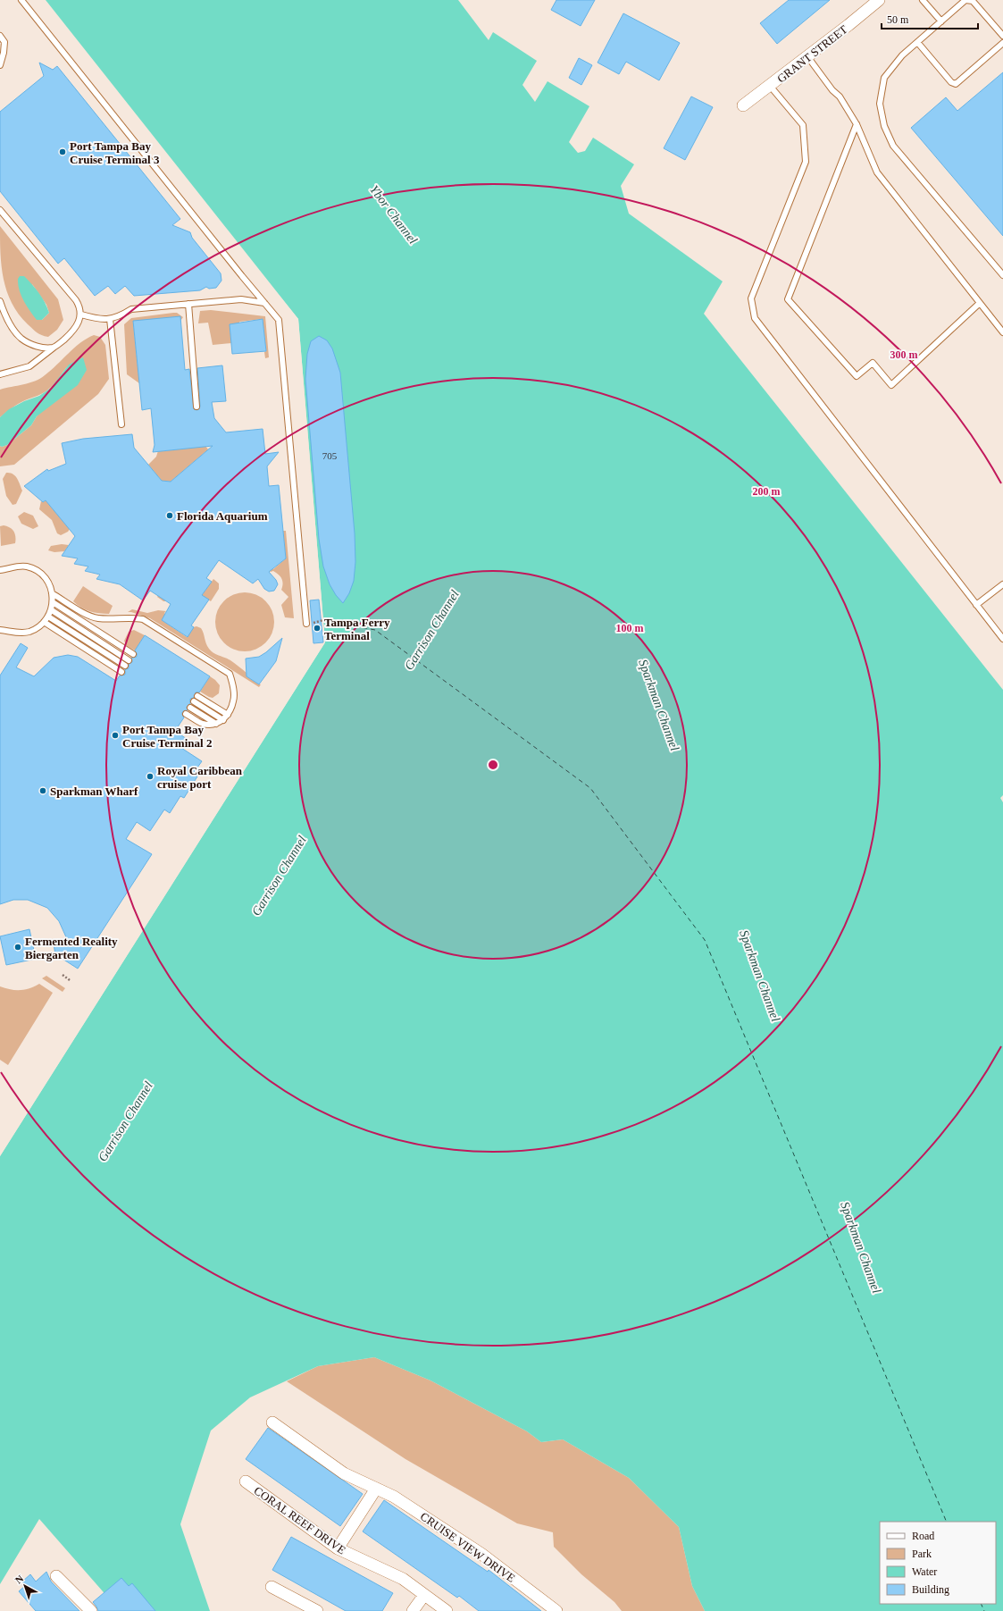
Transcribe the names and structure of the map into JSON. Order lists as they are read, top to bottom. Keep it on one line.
{"streets":{"street":["GRANT STREET","CORAL REEF DRIVE","CRUISE VIEW DRIVE"]},"water":["Ybor Channel","Garrison Channel","Sparkman Channel"],"places":["Port Tampa Bay Cruise Terminal 3","Florida Aquarium","Tampa Ferry Terminal","Port Tampa Bay Cruise Terminal 2","Royal Caribbean cruise port","Sparkman Wharf","Fermented Reality Biergarten"],"house_numbers":["705"],"legend":["Road","Park","Water","Building"],"scale_bar":"50 m","north":"top left","rings":["300 m","200 m","100 m"]}
